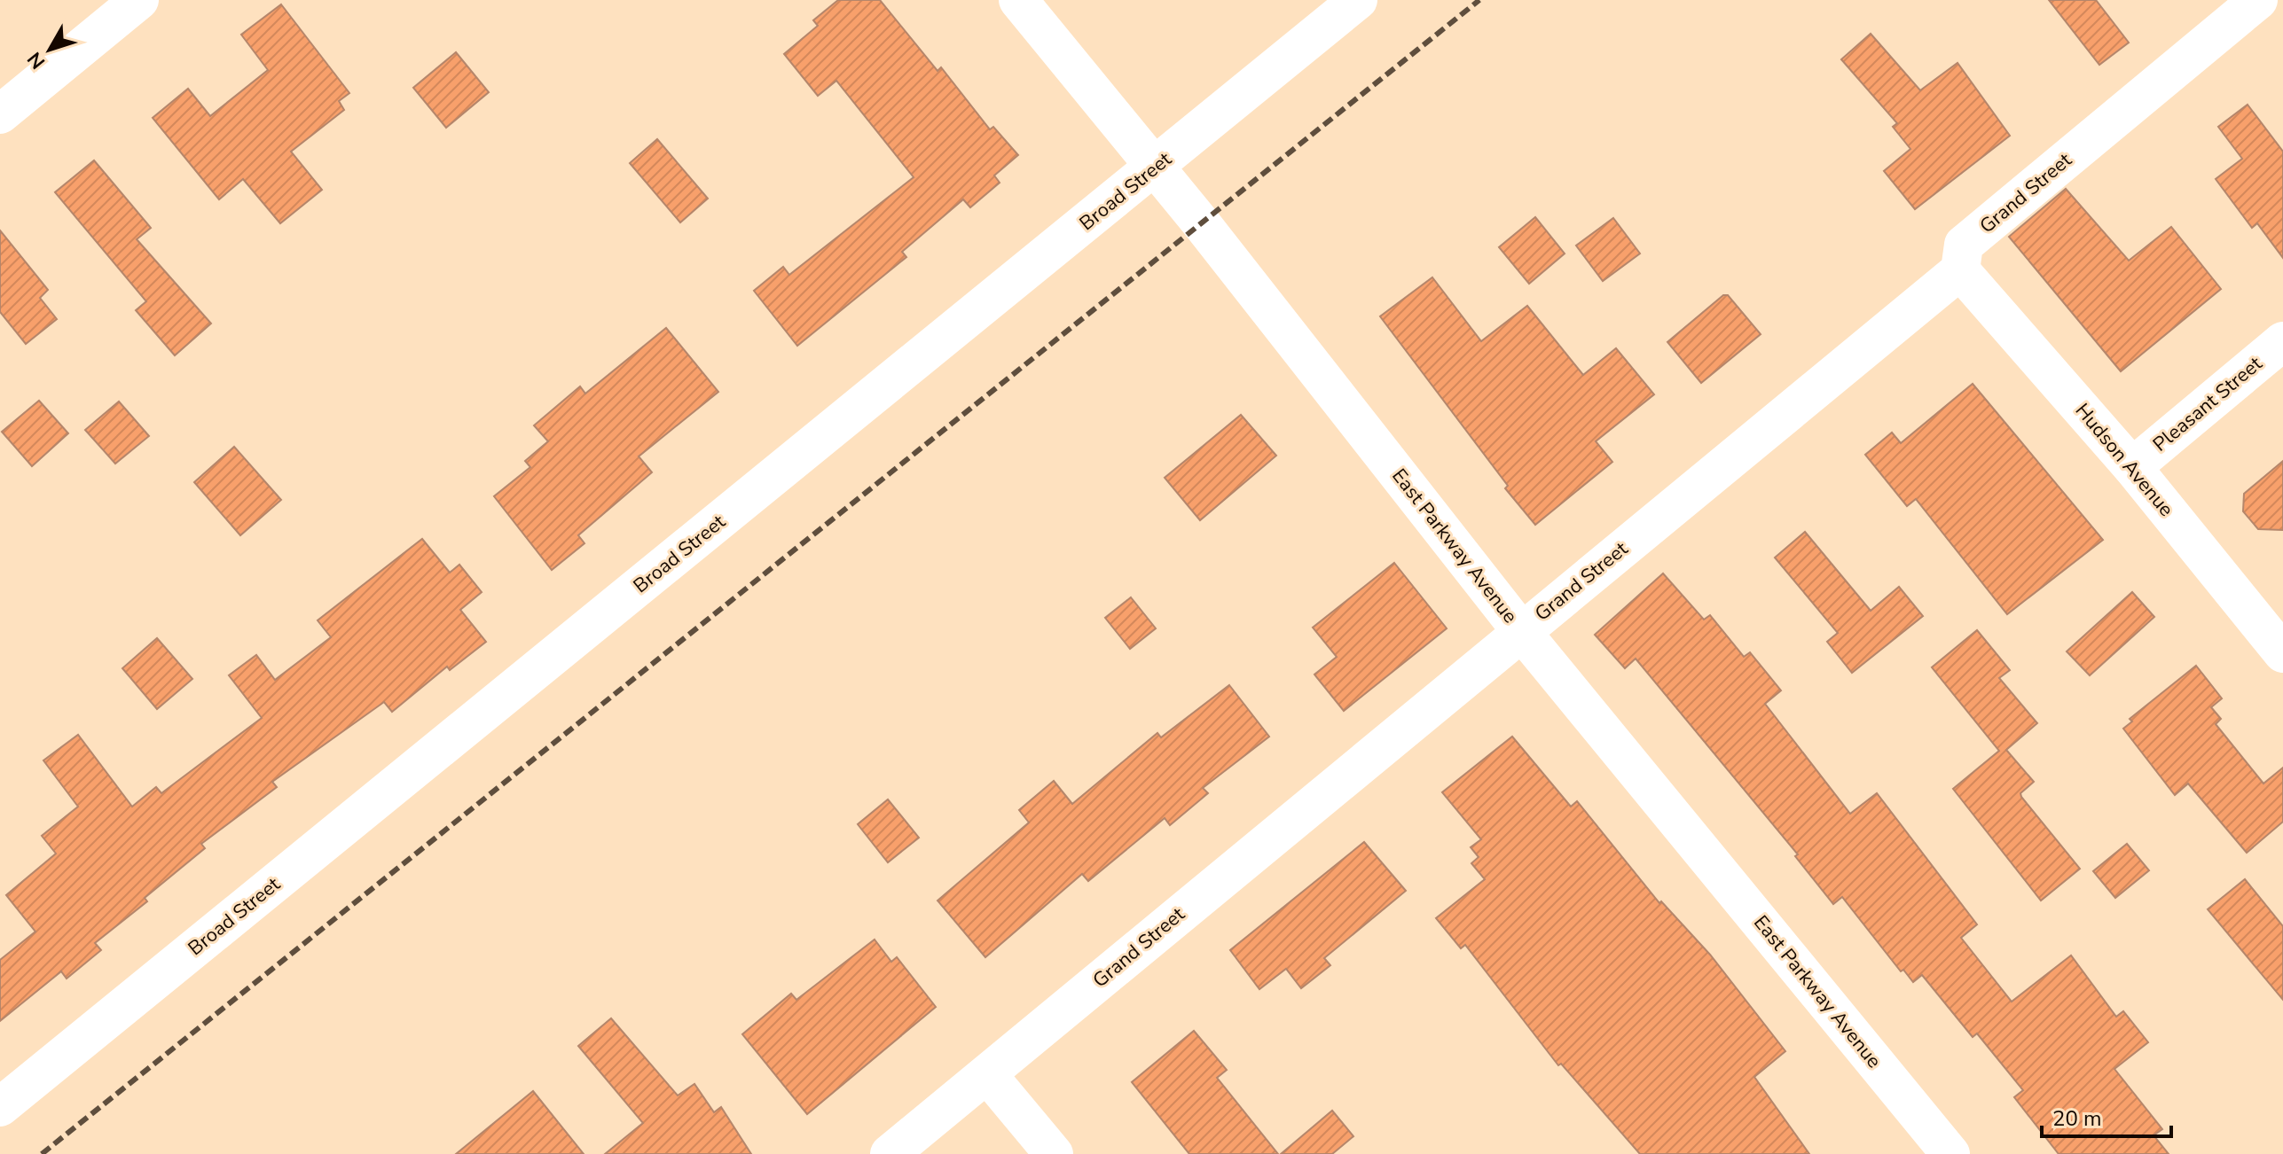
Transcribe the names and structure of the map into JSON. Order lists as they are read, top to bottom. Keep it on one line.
{"streets":{"street":["Broad Street","Grand Street","Pleasant Street","Hudson Avenue","East Parkway Avenue"]},"crossings":[["Broad Street","East Parkway Avenue"],["Grand Street","Hudson Avenue"],["Grand Street","East Parkway Avenue"],["Pleasant Street","Hudson Avenue"]],"scale_bar":"20 m","north":"bottom left"}
